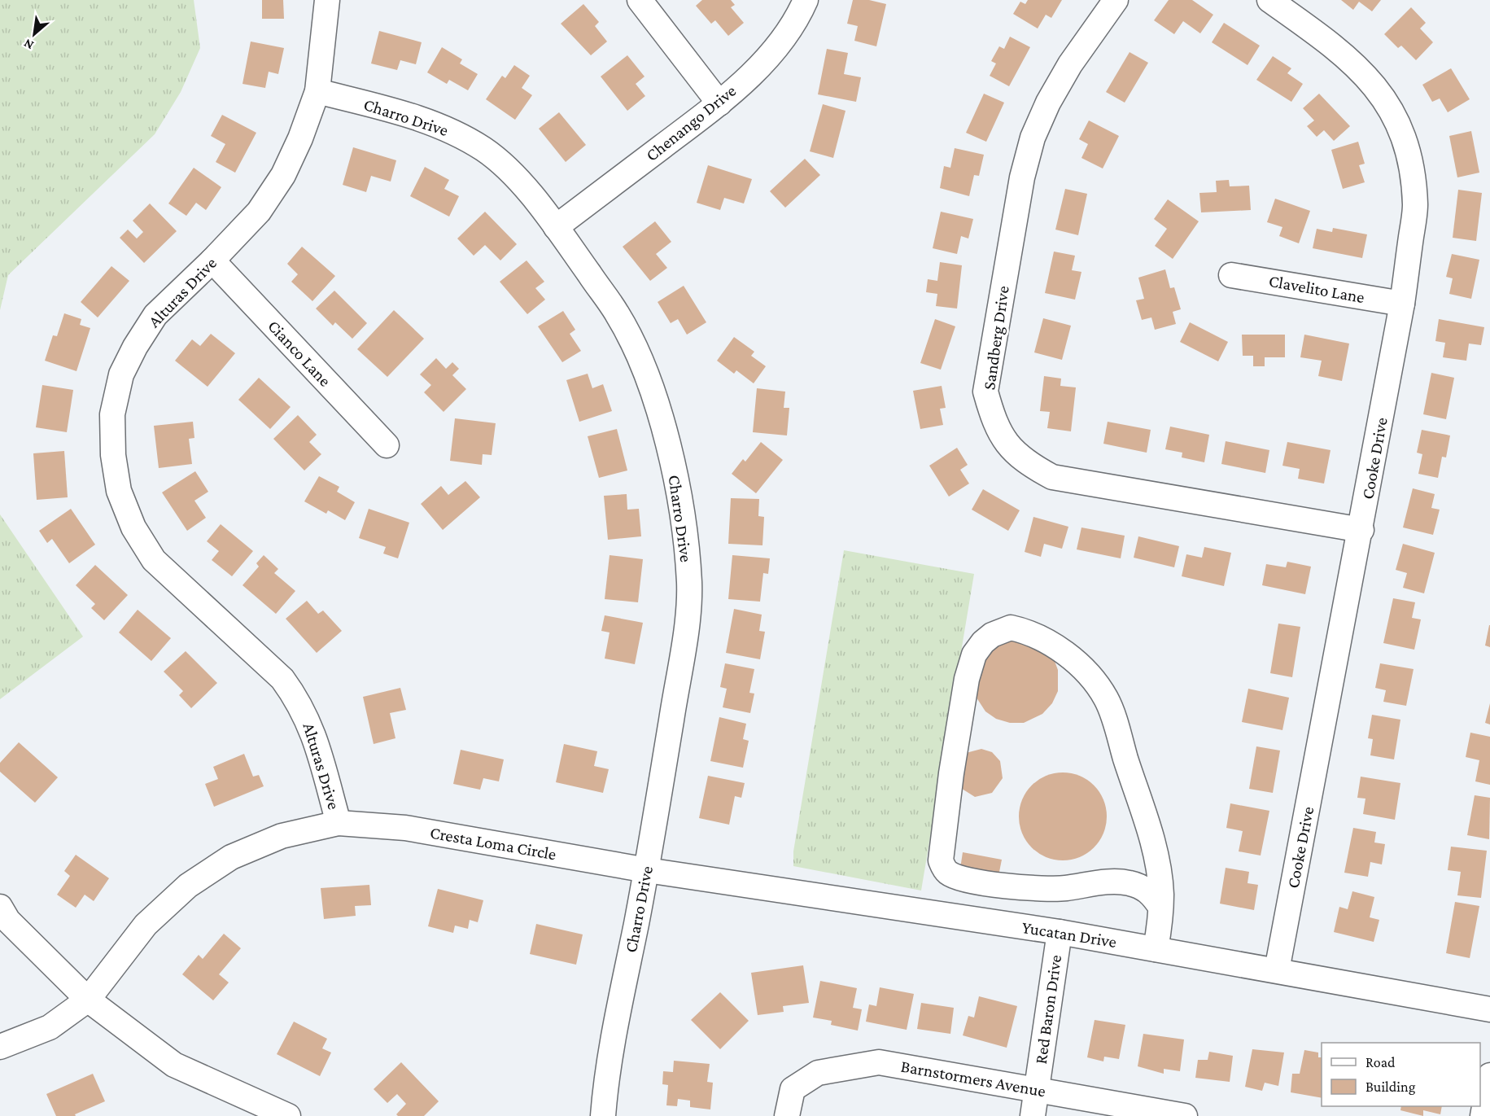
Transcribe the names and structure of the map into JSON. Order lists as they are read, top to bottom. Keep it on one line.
{"streets":{"street":["Charro Drive","Chenango Drive","Clavelito Lane","Alturas Drive","Sandberg Drive","Cianco Lane","Cooke Drive","Cresta Loma Circle","Yucatan Drive","Red Baron Drive","Barnstormers Avenue"]},"crossings":[["Charro Drive","Chenango Drive"],["Charro Drive","Alturas Drive"],["Charro Drive","Cresta Loma Circle"],["Charro Drive","Yucatan Drive"],["Clavelito Lane","Cooke Drive"],["Alturas Drive","Cianco Lane"],["Alturas Drive","Cresta Loma Circle"],["Sandberg Drive","Cooke Drive"],["Cooke Drive","Yucatan Drive"],["Cresta Loma Circle","Yucatan Drive"],["Yucatan Drive","Red Baron Drive"],["Red Baron Drive","Barnstormers Avenue"]],"legend":["Road","Building"],"north":"bottom left"}
